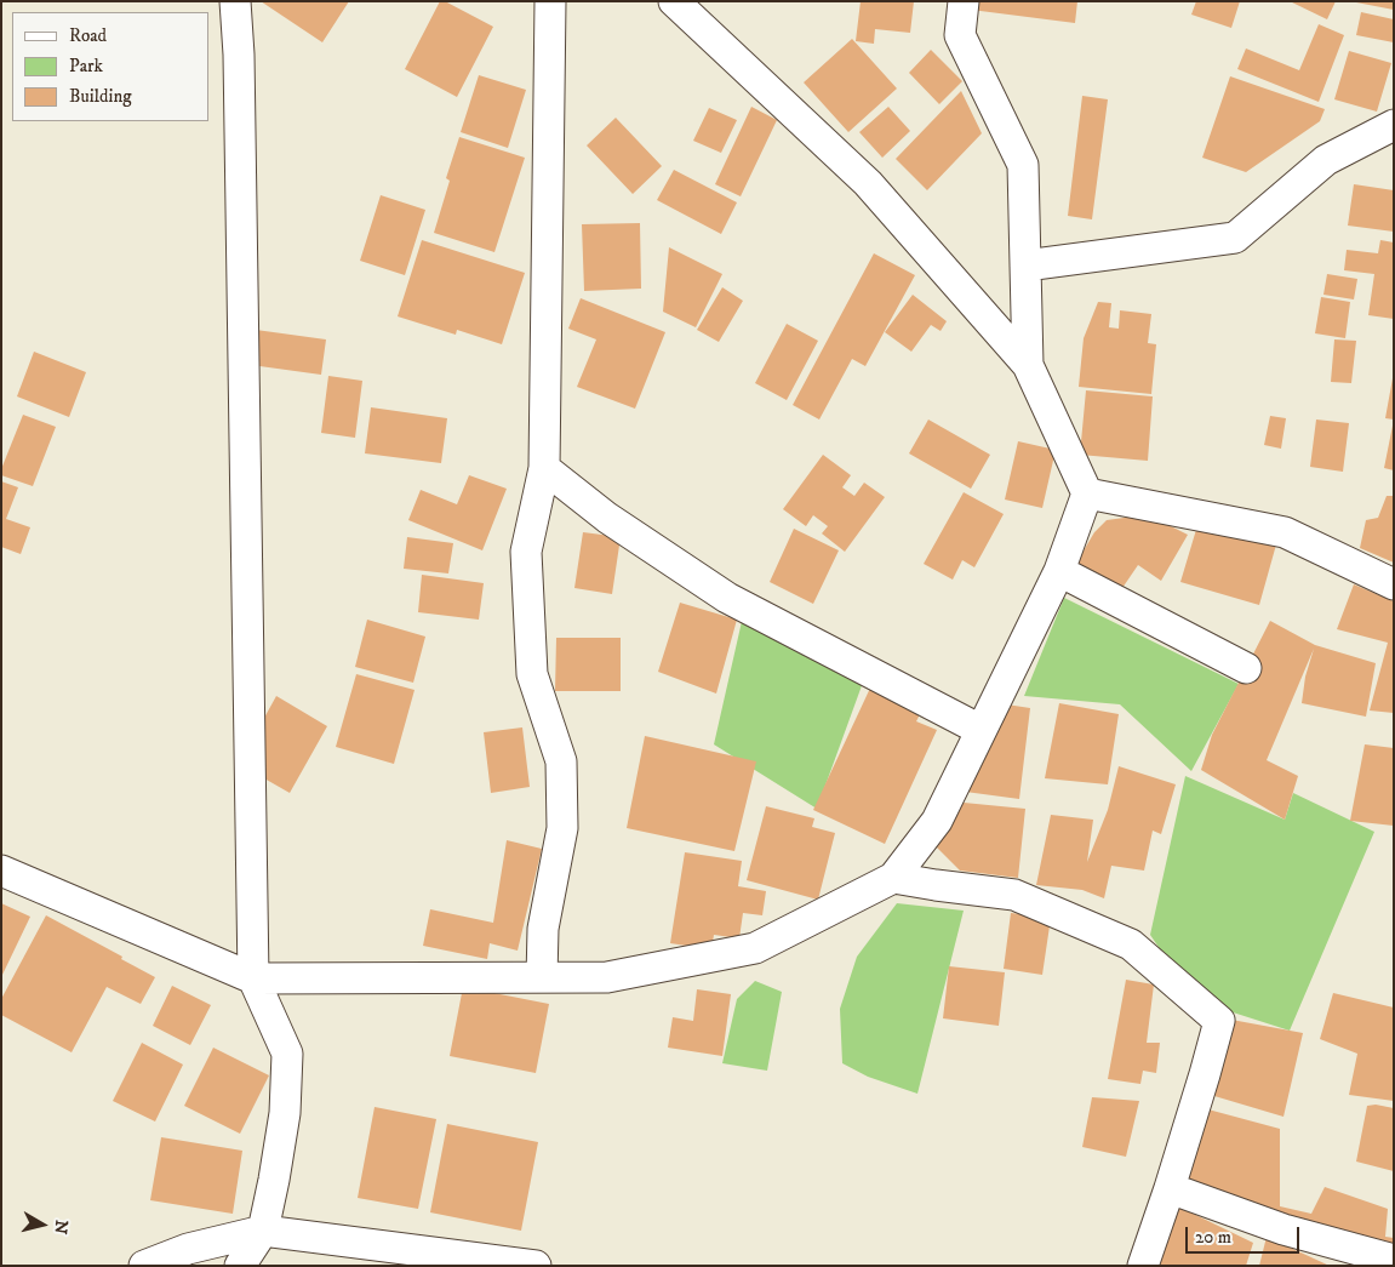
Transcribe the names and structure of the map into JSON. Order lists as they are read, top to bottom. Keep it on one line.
{"legend":["Road","Park","Building"],"scale_bar":"20 m","north":"right"}
